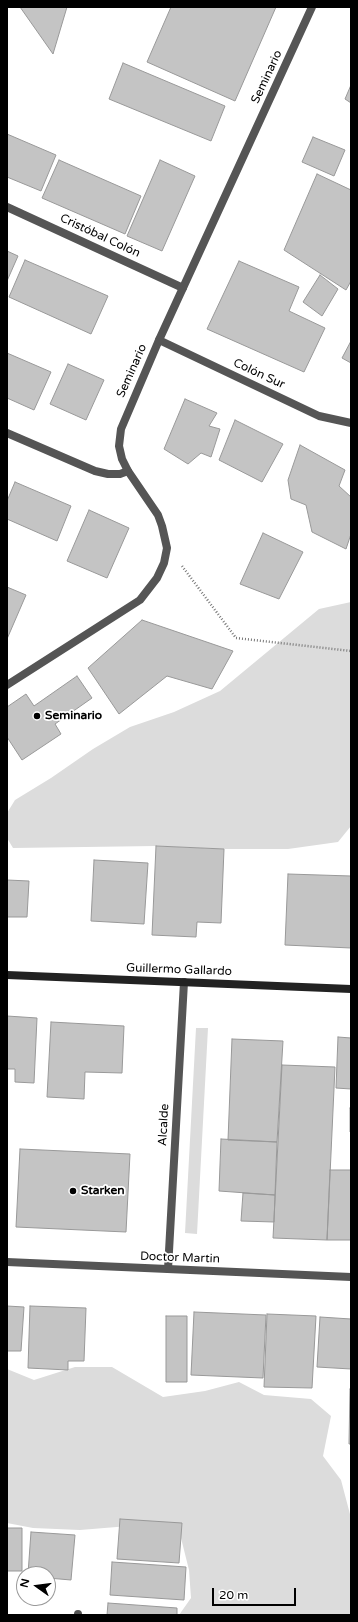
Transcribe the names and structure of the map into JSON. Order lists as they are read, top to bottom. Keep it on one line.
{"streets":{"main road":["Guillermo Gallardo"],"street":["Seminario","Cristóbal Colón","Colón Sur","Alcalde","Doctor Martin"]},"crossings":[["Seminario","Cristóbal Colón"],["Seminario","Colón Sur"],["Guillermo Gallardo","Alcalde"],["Alcalde","Doctor Martin"]],"places":["Seminario","Starken"],"scale_bar":"20 m","north":"left"}
